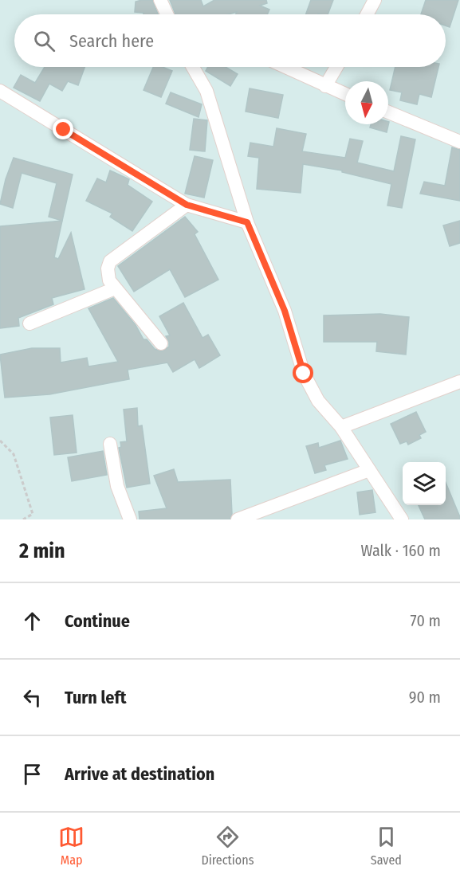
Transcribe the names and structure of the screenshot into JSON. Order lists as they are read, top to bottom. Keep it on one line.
{"north":"bottom","page":{"search":"Search here","heading":["2 min","Walk · 160 m"],"list":[["Continue","70 m"],["Turn left","90 m"],"Arrive at destination"],"nav":["Map","Directions","Saved"]}}
